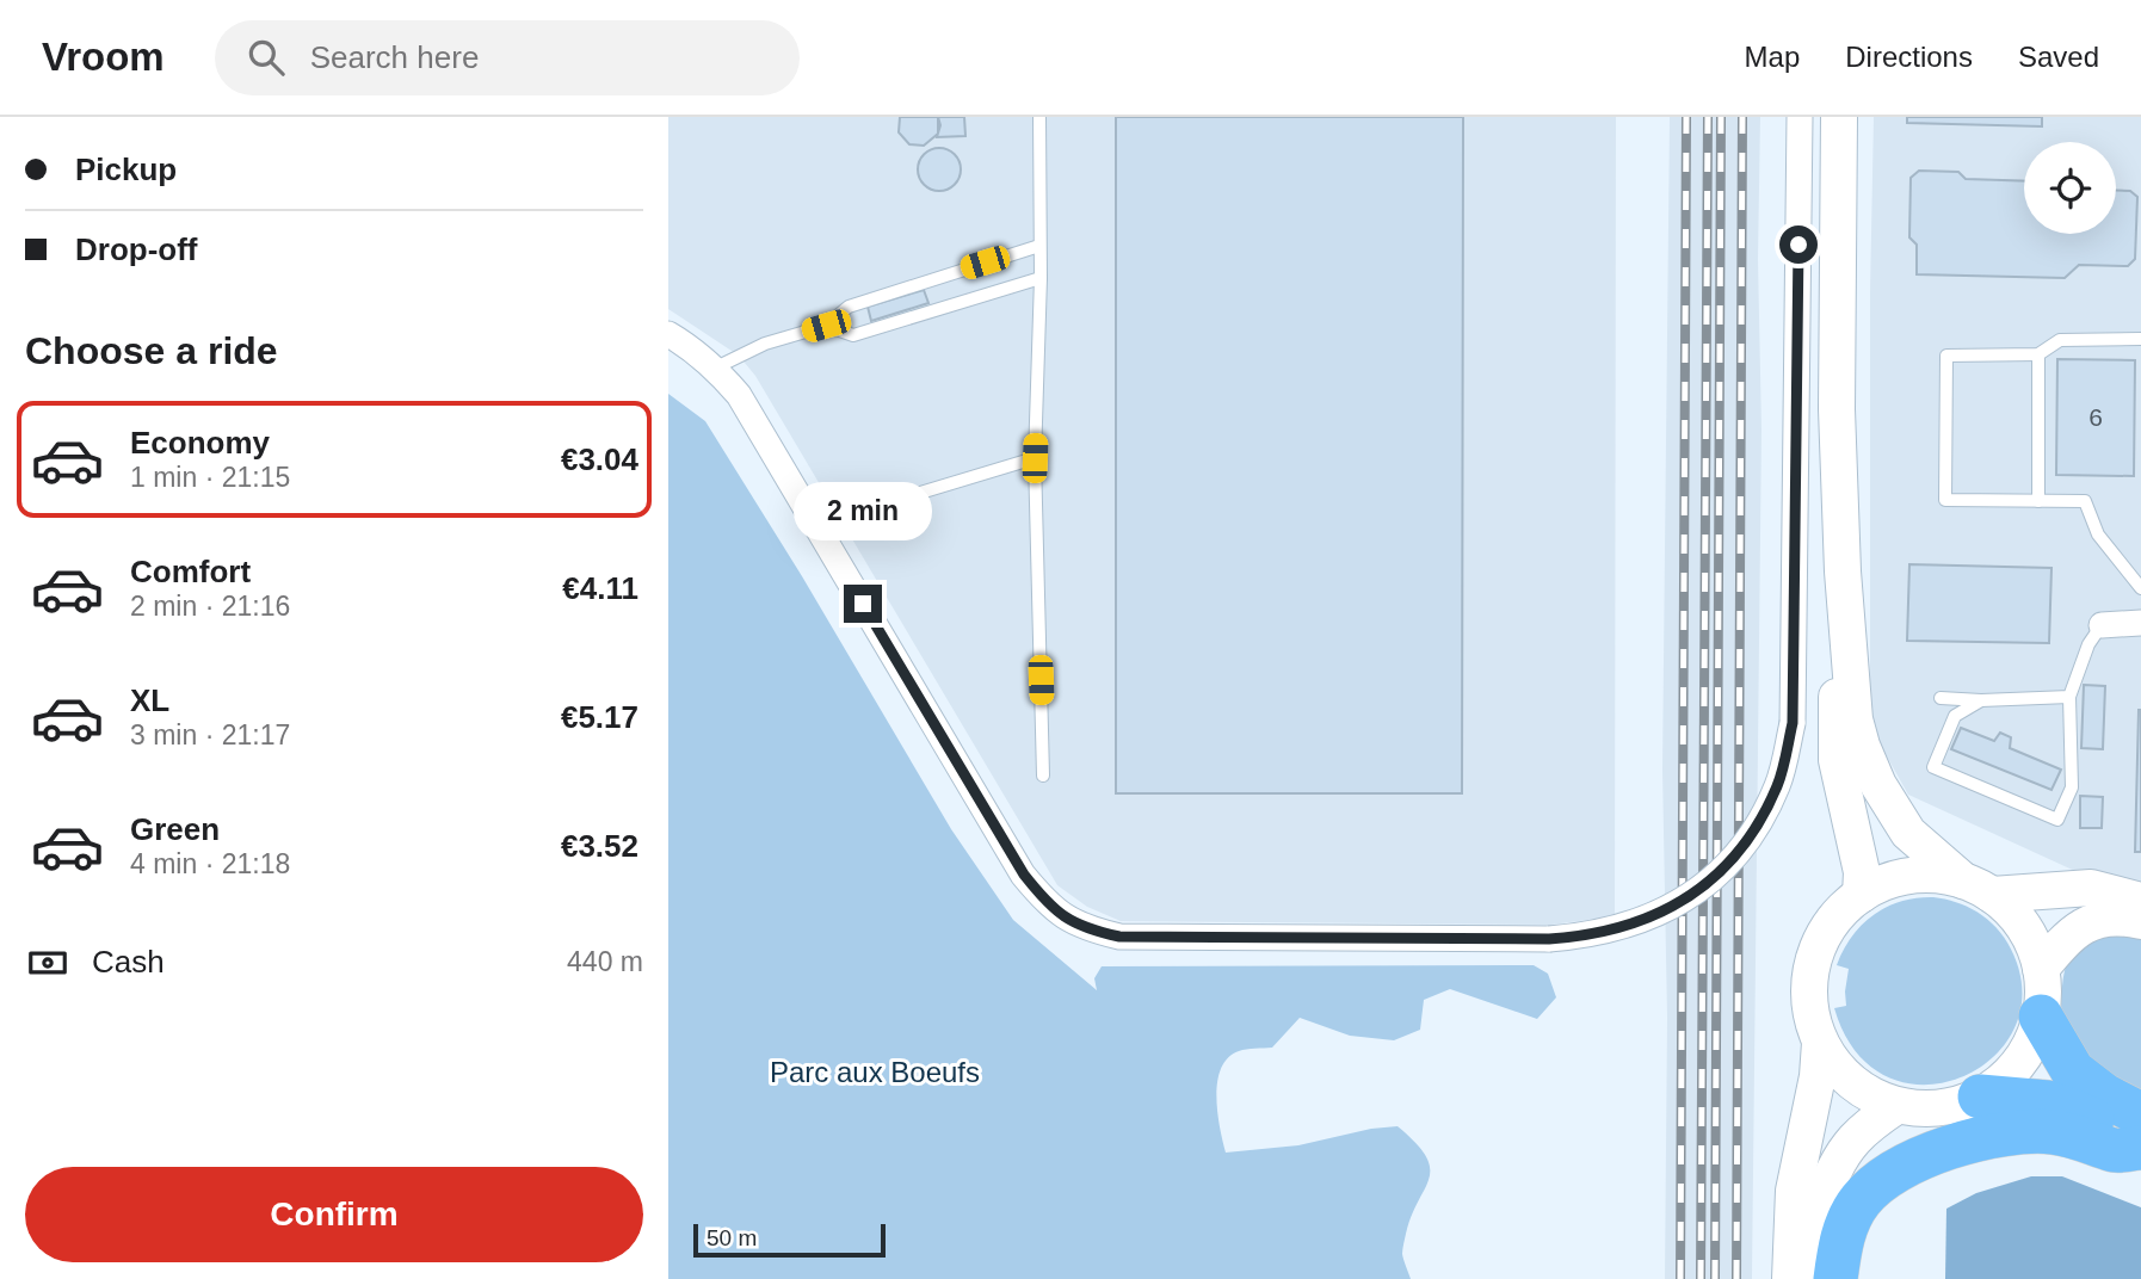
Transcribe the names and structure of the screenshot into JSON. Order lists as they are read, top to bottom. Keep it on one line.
{"parks":["Parc aux Boeufs"],"house_numbers":["6"],"scale_bar":"50 m","page":{"header":"Vroom","search":"Search here","nav":["Map","Directions","Saved"],"banner":["Pickup","Drop-off"],"heading":"Choose a ride","list":[{"name":"Economy","note":"1 min · 21:15","value":"€3.04"},{"name":"Comfort","note":"2 min · 21:16","value":"€4.11"},{"name":"XL","note":"3 min · 21:17","value":"€5.17"},{"name":"Green","note":"4 min · 21:18","value":"€3.52"}],"bubble":"2 min","pay":["Cash","440 m"],"buttons":"Confirm","scale":"50 m"}}
